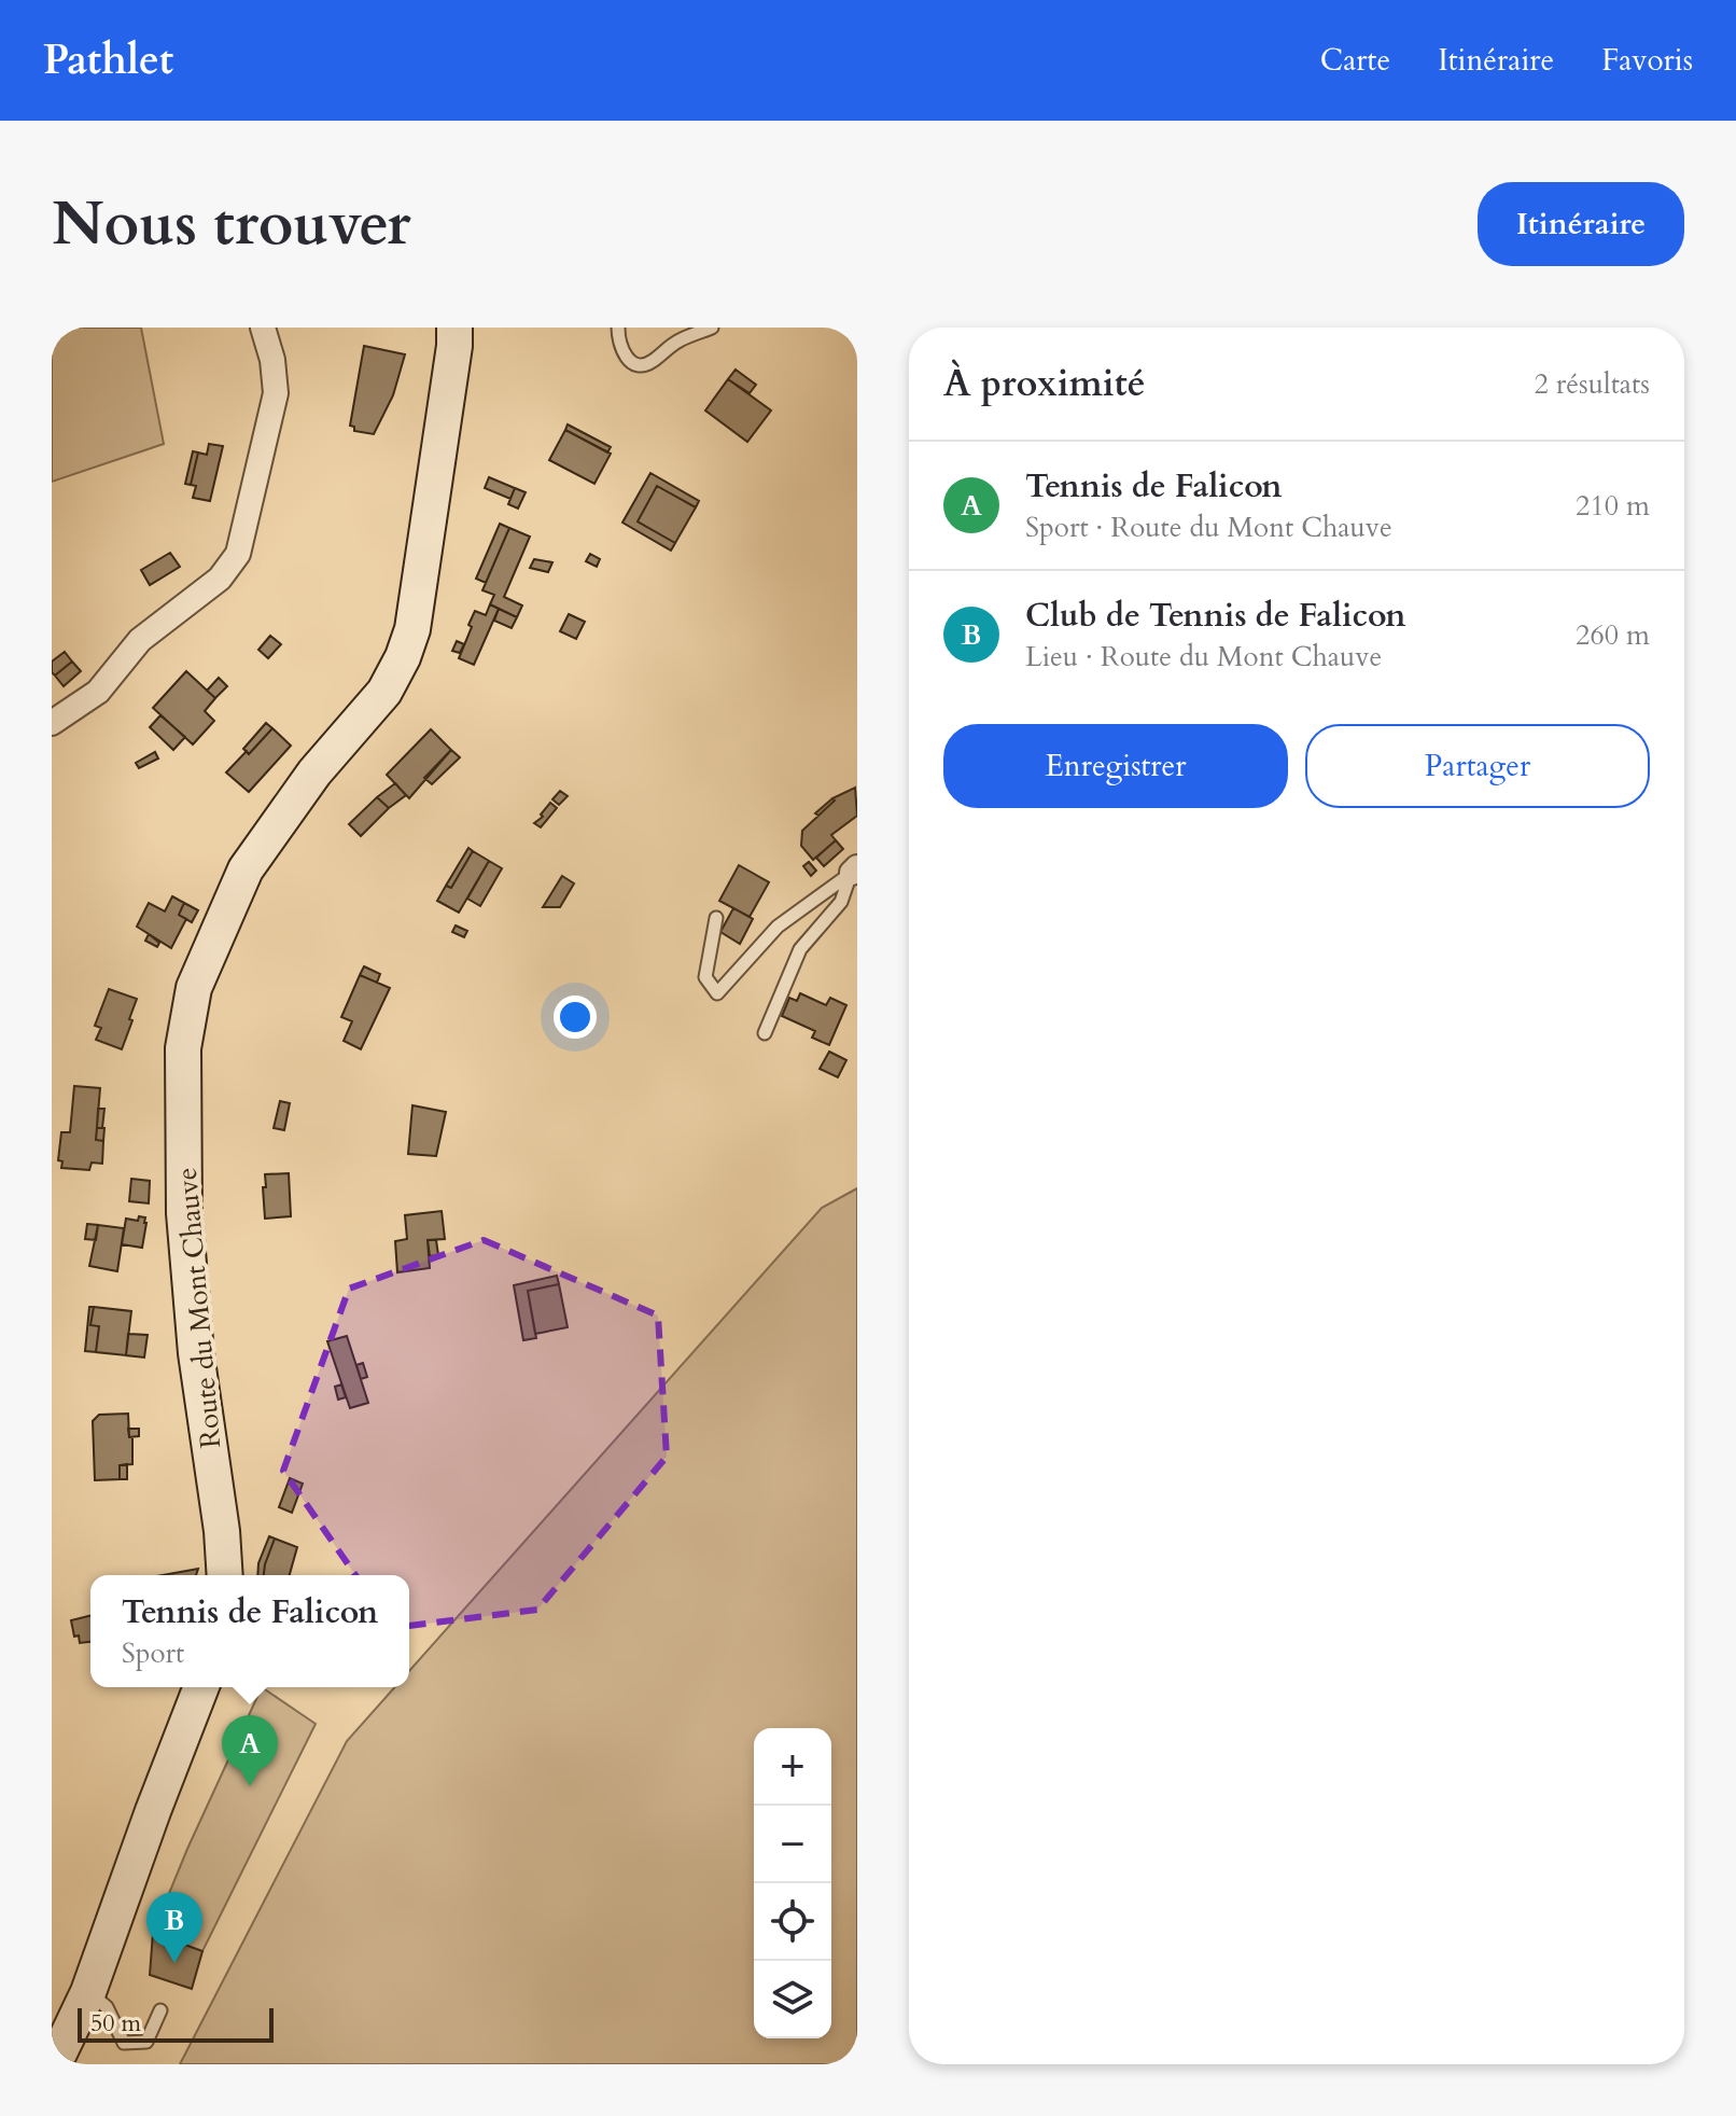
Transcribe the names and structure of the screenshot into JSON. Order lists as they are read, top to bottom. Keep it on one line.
{"streets":{"street":["Route du Mont Chauve"]},"scale_bar":"50 m","page":{"header":"Pathlet","nav":["Carte","Itinéraire","Favoris"],"buttons":["Itinéraire",["Enregistrer","Partager"]],"title":"Nous trouver","heading":["À proximité","2 résultats"],"list":[{"mark":"A","name":"Tennis de Falicon","note":"Sport · Route du Mont Chauve","value":"210 m"},{"mark":"B","name":"Club de Tennis de Falicon","note":"Lieu · Route du Mont Chauve","value":"260 m"}],"popup":["Tennis de Falicon","Sport"],"pins":["A","B"],"map_buttons":["+","−"],"scale":"50 m"}}
